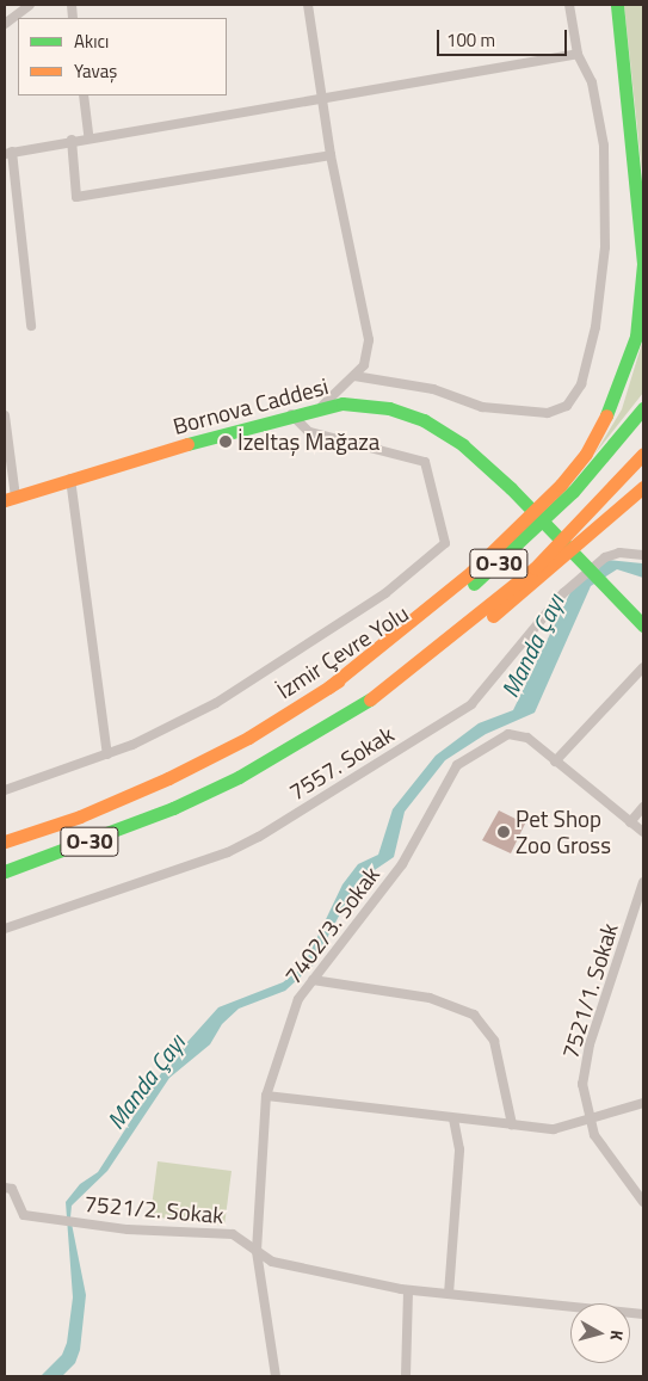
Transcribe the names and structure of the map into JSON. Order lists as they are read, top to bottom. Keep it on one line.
{"streets":{"main road":["Bornova Caddesi","O-30","İzmir Çevre Yolu"],"street":["7557. Sokak","7402/3. Sokak","7521/1. Sokak","7521/2. Sokak"]},"crossings":[["7402/3. Sokak","7521/2. Sokak"]],"water":["Manda Çayı"],"places":["İzeltaş Mağaza","Pet Shop Zoo Gross"],"legend":["Akıcı","Yavaş"],"scale_bar":"100 m","north":"right"}
